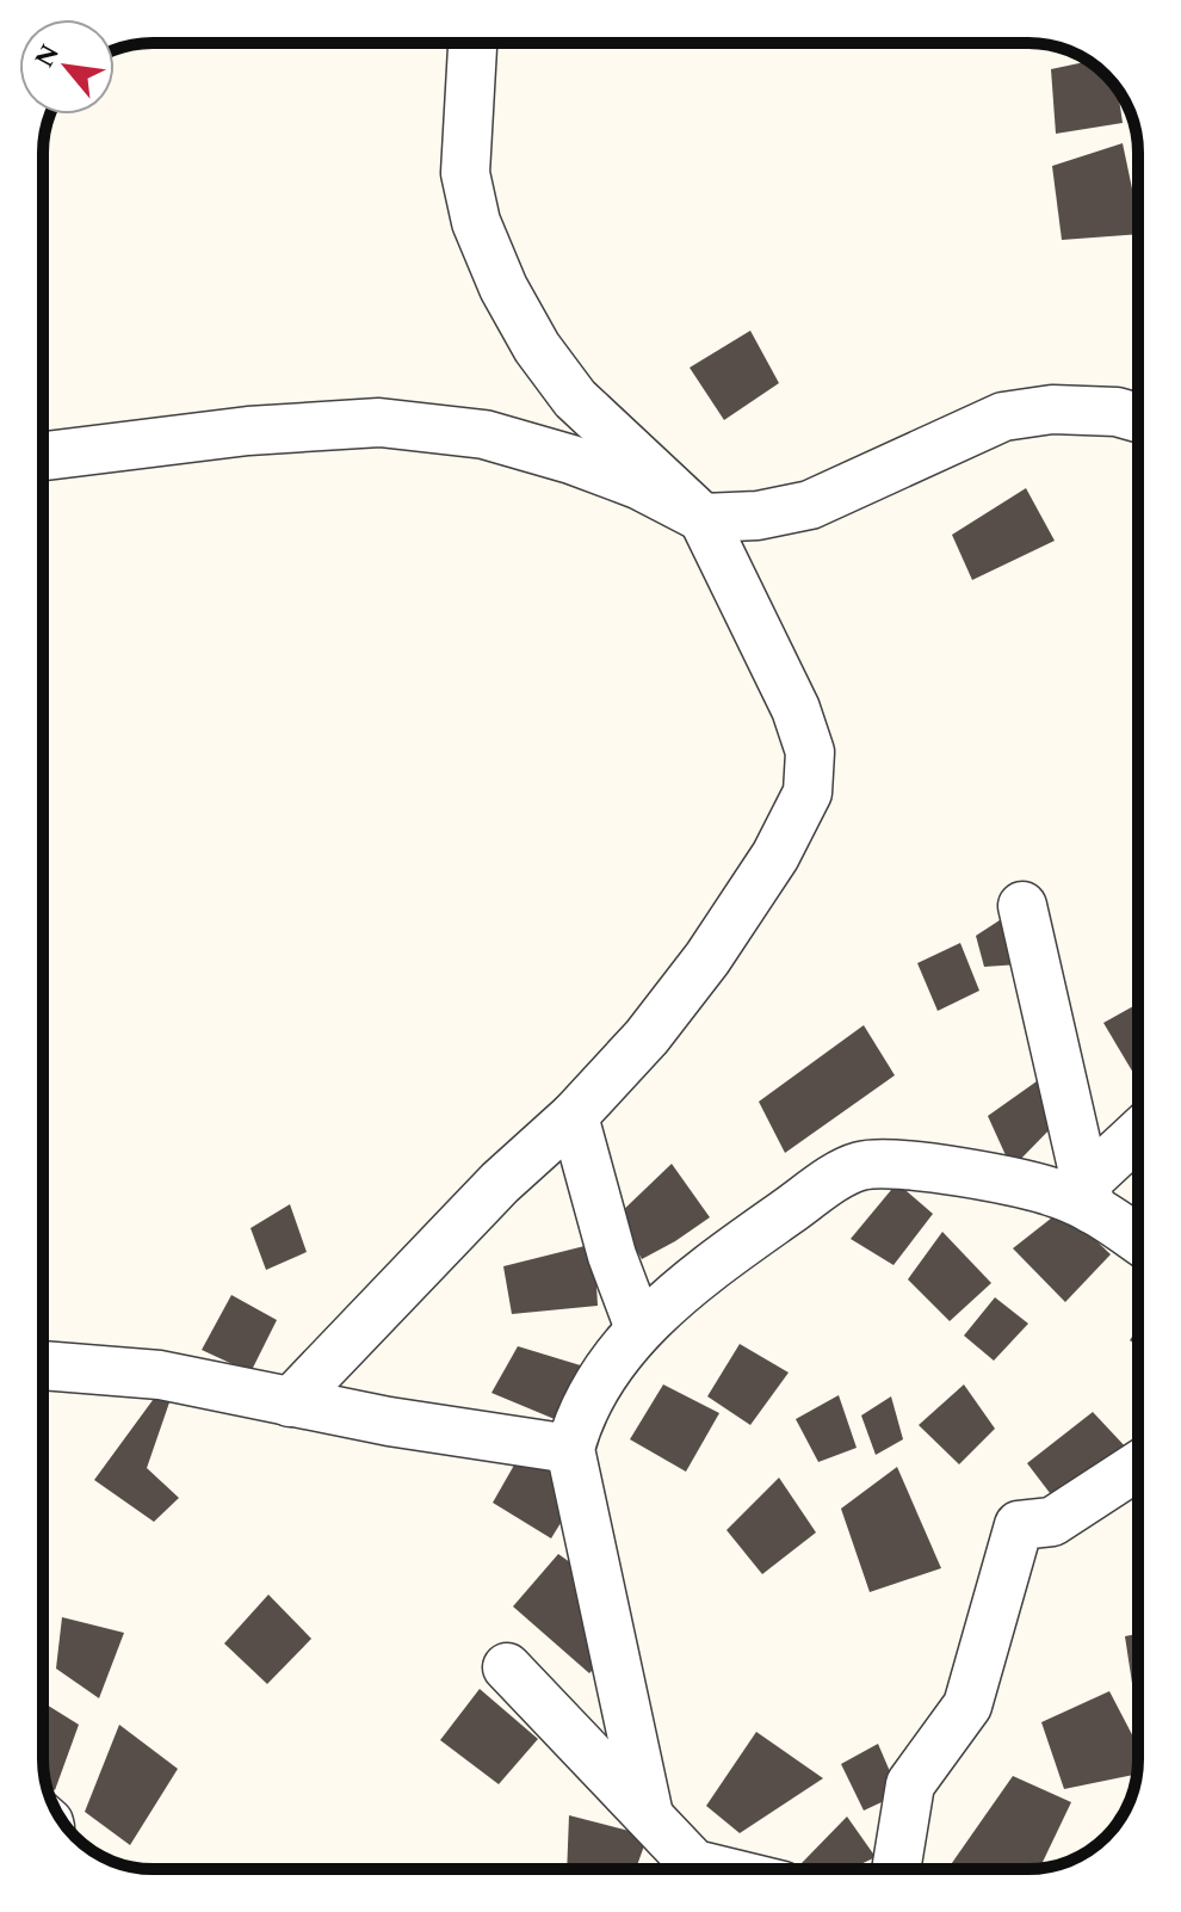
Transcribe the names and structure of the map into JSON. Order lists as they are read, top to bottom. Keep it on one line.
{"north":"top left"}
